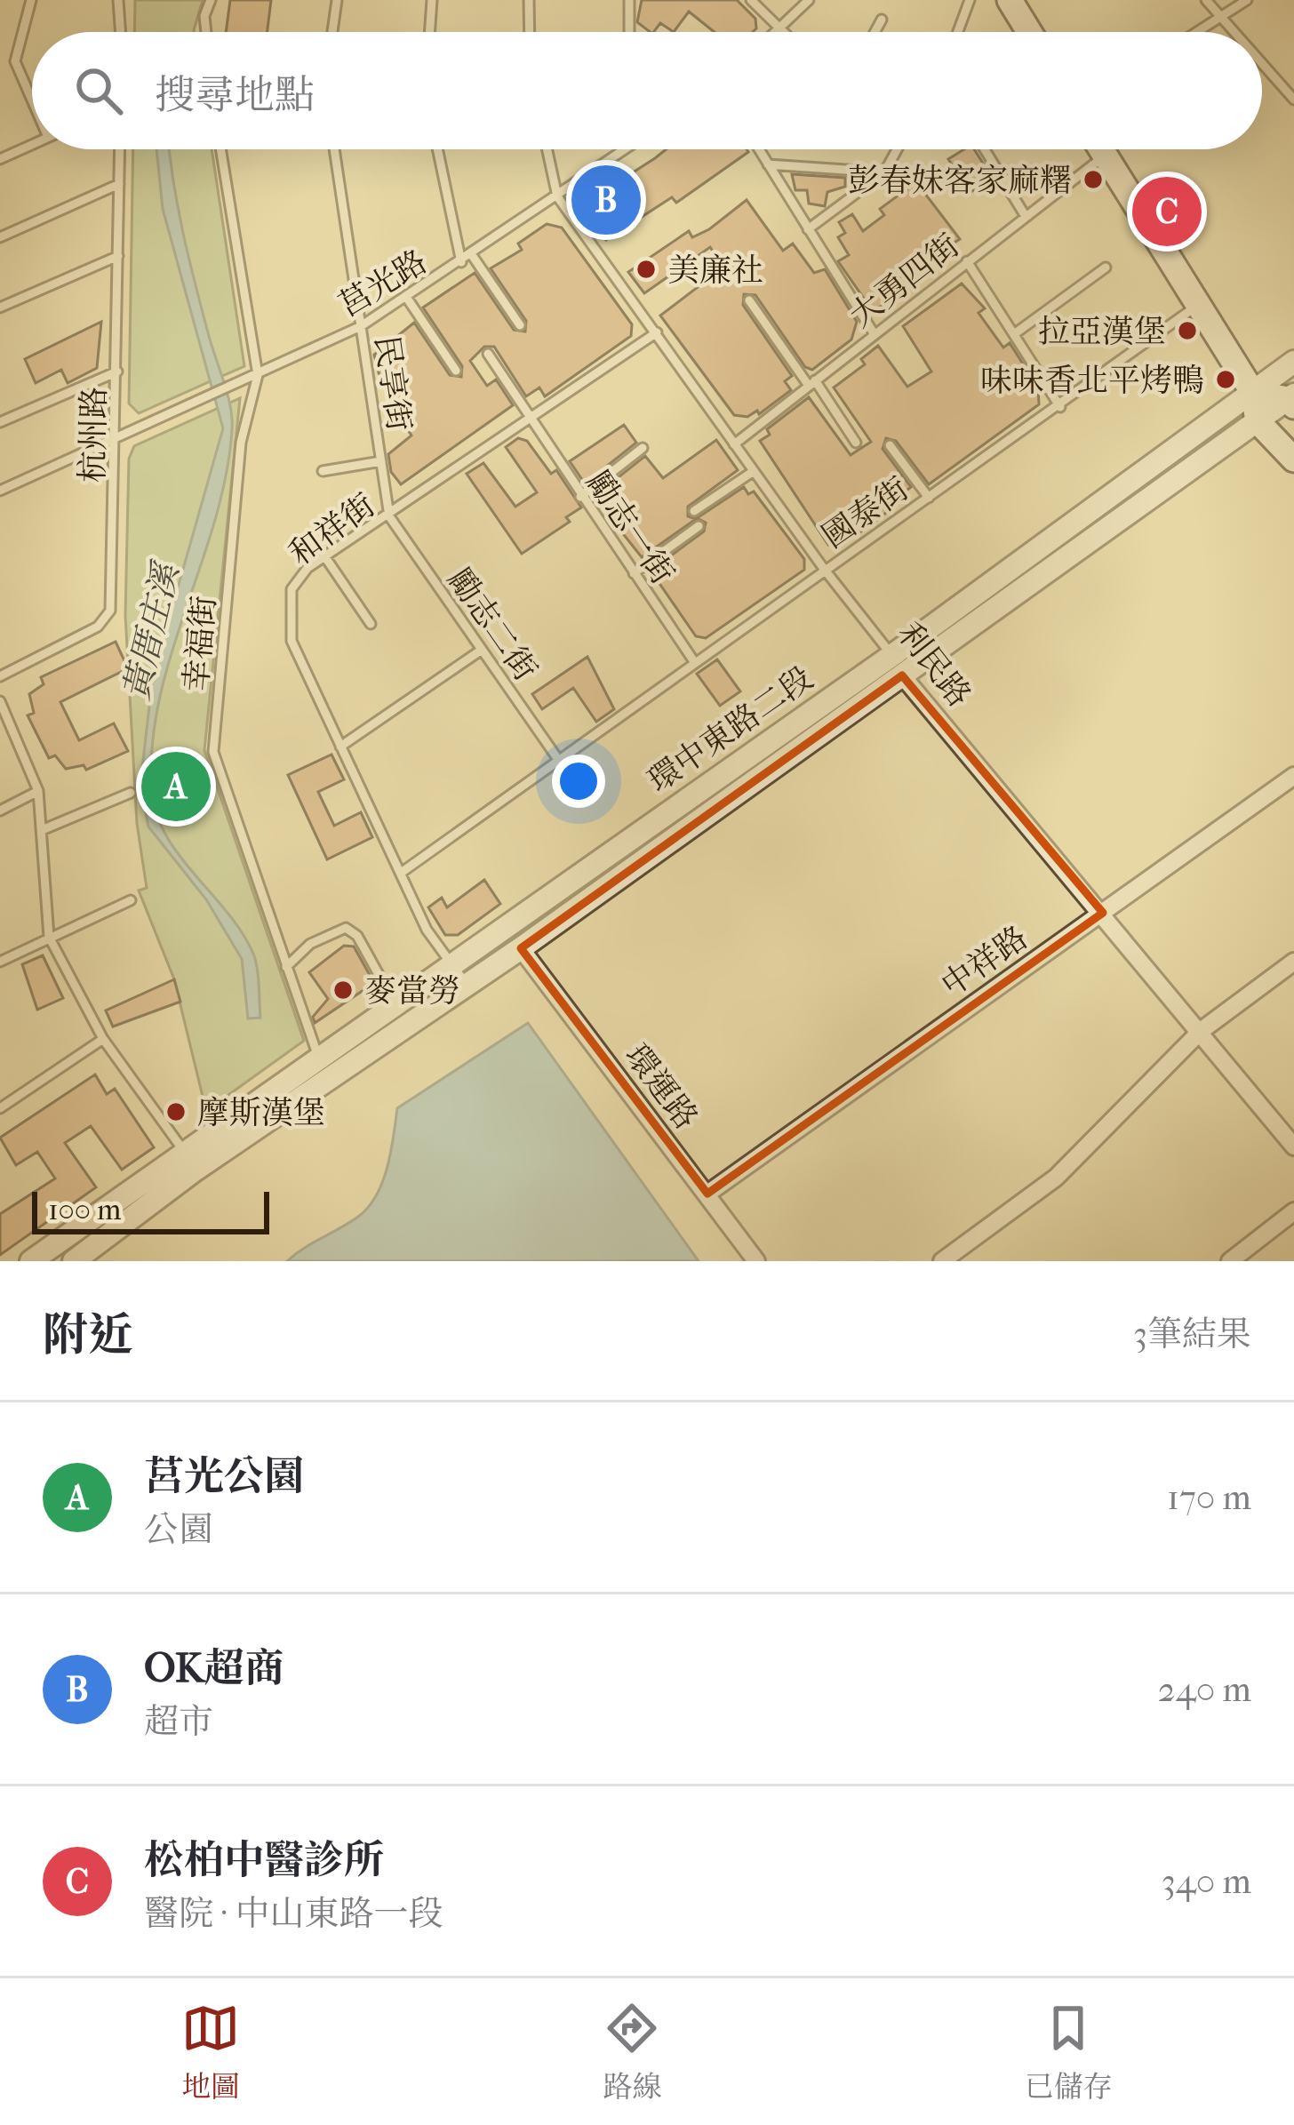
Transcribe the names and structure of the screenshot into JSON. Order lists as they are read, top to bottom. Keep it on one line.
{"streets":{"street":["利民路","環中東路二段","中祥路","環運路"],"lane":["大勇四街","莒光路","民享街","杭州路","國泰街","勵志一街","和祥街","勵志二街","幸福街"]},"crossings":[["大勇四街","利民路"],["莒光路","民享街"],["莒光路","杭州路"],["莒光路","幸福街"],["莒光路","利民路"],["民享街","和祥街"],["民享街","勵志二街"],["國泰街","勵志一街"],["國泰街","和祥街"],["國泰街","勵志二街"],["國泰街","利民路"],["勵志一街","和祥街"],["和祥街","勵志二街"],["和祥街","利民路"],["和祥街","環中東路二段"],["幸福街","環中東路二段"],["利民路","環中東路二段"],["利民路","中祥路"],["環中東路二段","環運路"],["中祥路","環運路"]],"water":["黃厝庄溪"],"places":["彭春妹客家麻糬","美廉社","拉亞漢堡","味味香北平烤鴨","麥當勞","摩斯漢堡"],"scale_bar":"100 m","page":{"search":"搜尋地點","pins":["B","C","A"],"scale":"100 m","heading":["附近","3筆結果"],"list":[{"mark":"A","name":"莒光公園","note":"公園","value":"170 m"},{"mark":"B","name":"OK超商","note":"超市","value":"240 m"},{"mark":"C","name":"松柏中醫診所","note":"醫院 · 中山東路一段","value":"340 m"}],"nav":["地圖","路線","已儲存"]}}
